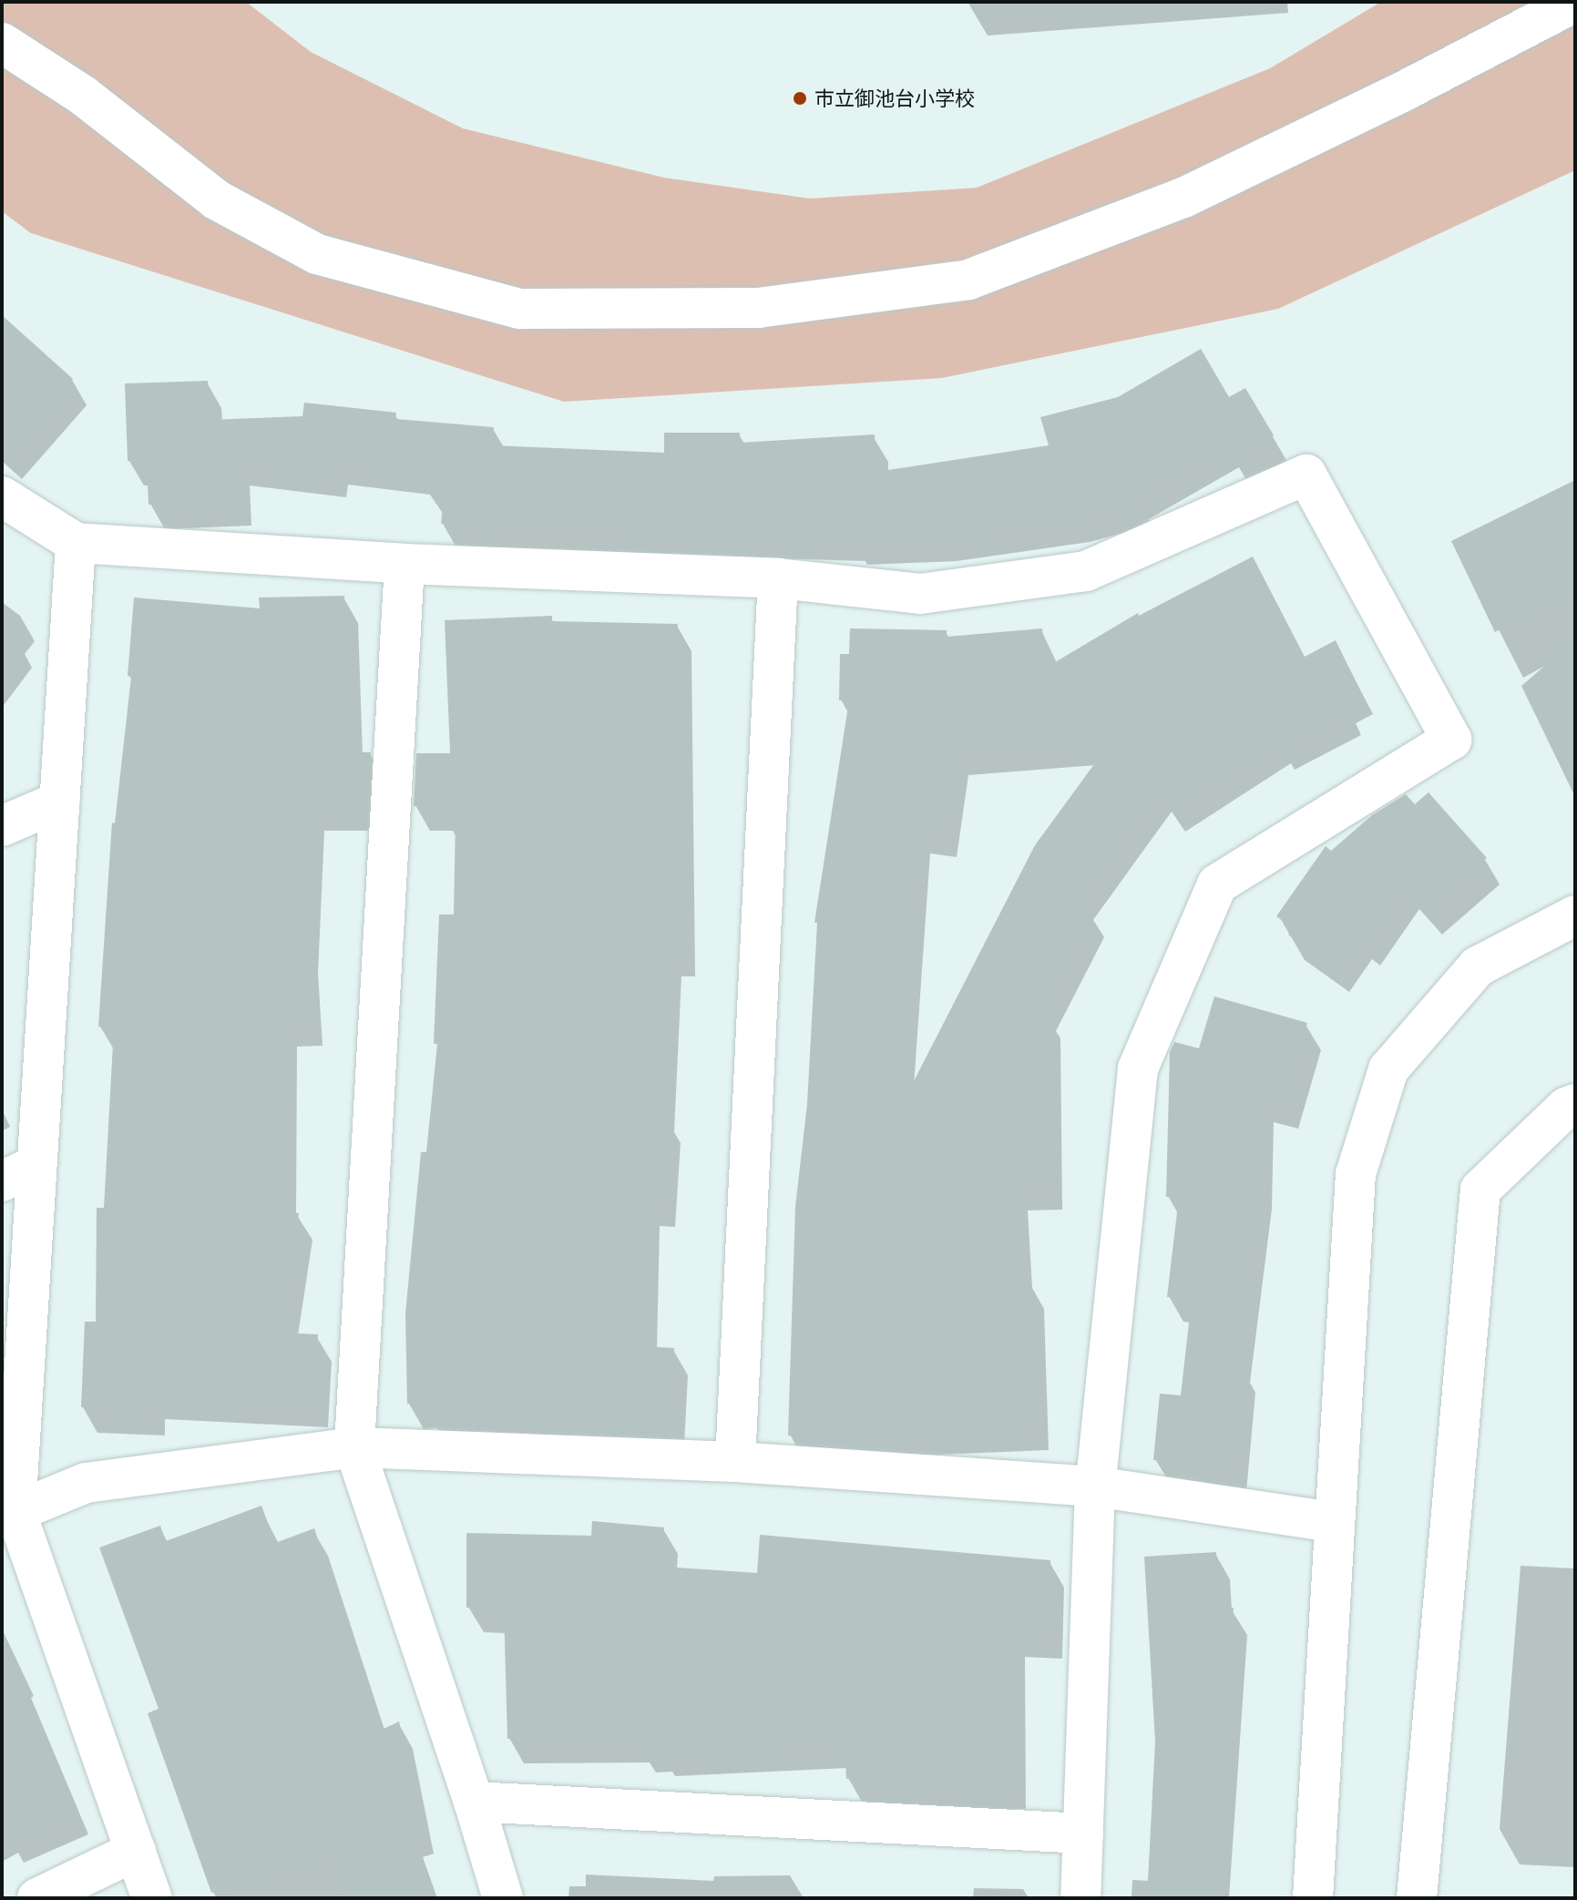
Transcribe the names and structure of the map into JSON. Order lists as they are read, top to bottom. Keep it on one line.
{"places":["市立御池台小学校"]}
